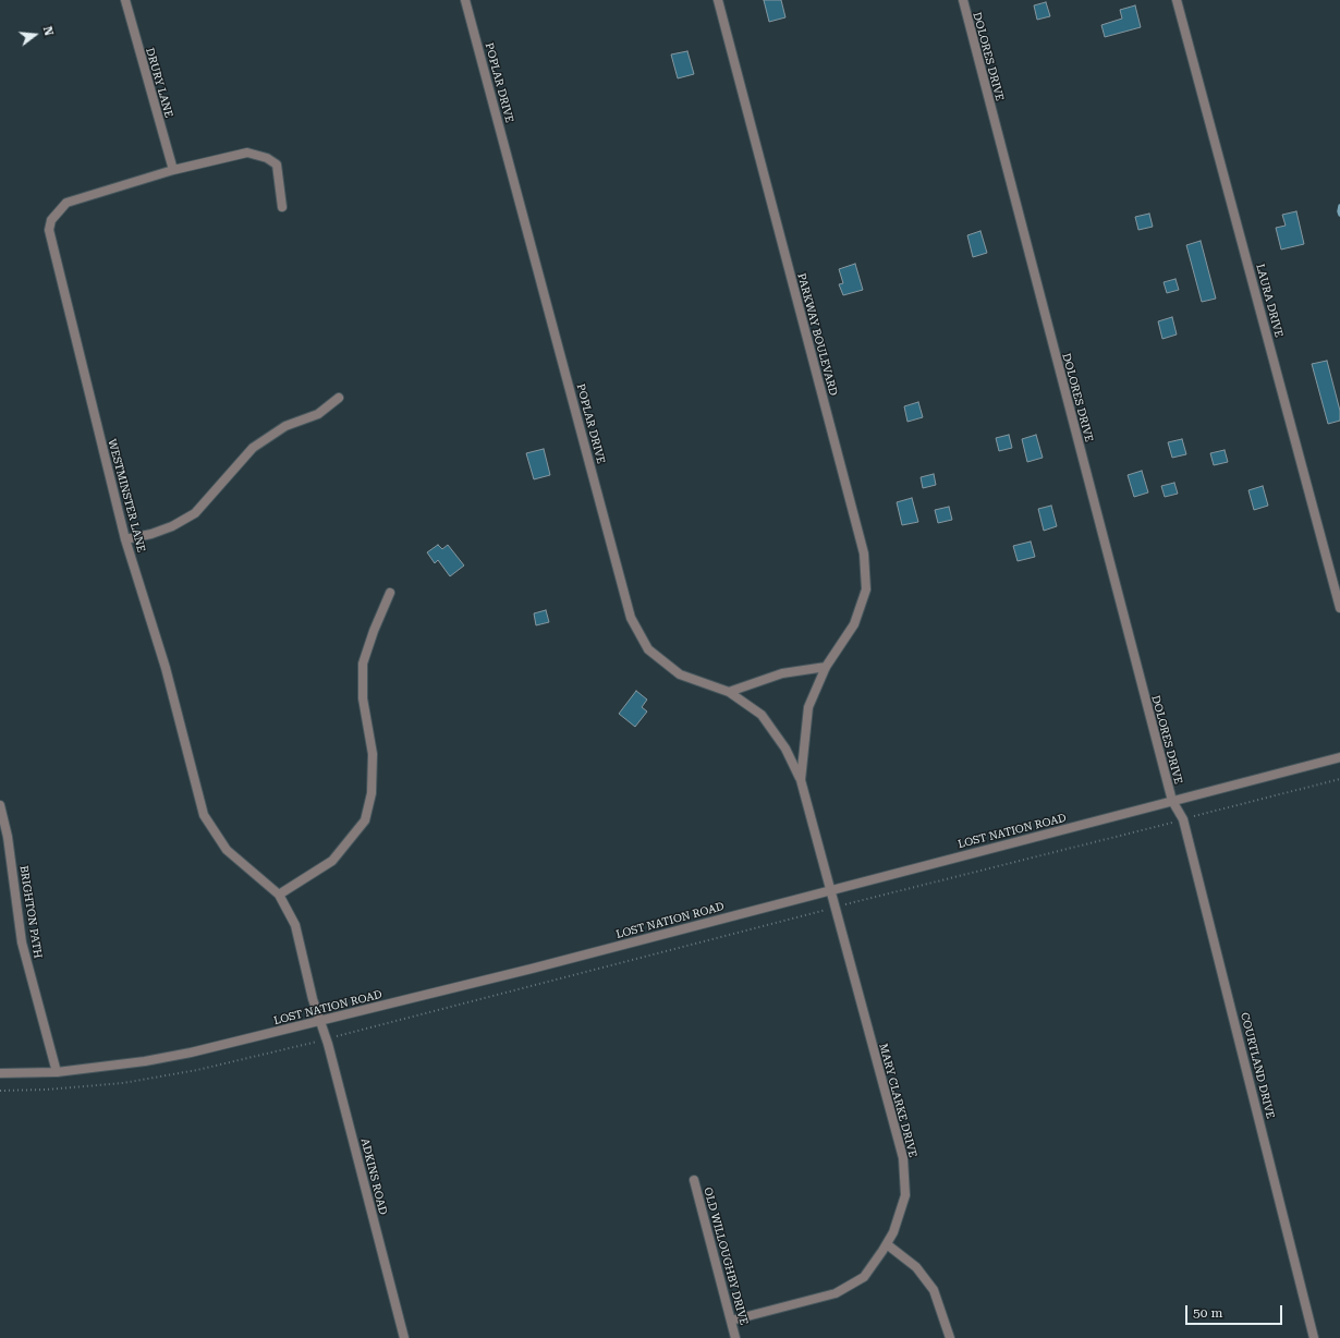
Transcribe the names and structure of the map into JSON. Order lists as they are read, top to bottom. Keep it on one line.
{"streets":{"street":["DOLORES DRIVE","DRURY LANE","POPLAR DRIVE","LAURA DRIVE","PARKWAY BOULEVARD","WESTMINSTER LANE","LOST NATION ROAD","BRIGHTON PATH","COURTLAND DRIVE","MARY CLARKE DRIVE","ADKINS ROAD","OLD WILLOUGHBY DRIVE"]},"crossings":[["DOLORES DRIVE","LOST NATION ROAD"],["DOLORES DRIVE","COURTLAND DRIVE"],["DRURY LANE","WESTMINSTER LANE"],["POPLAR DRIVE","PARKWAY BOULEVARD"],["PARKWAY BOULEVARD","LOST NATION ROAD"],["PARKWAY BOULEVARD","MARY CLARKE DRIVE"],["WESTMINSTER LANE","LOST NATION ROAD"],["WESTMINSTER LANE","ADKINS ROAD"],["LOST NATION ROAD","BRIGHTON PATH"],["LOST NATION ROAD","COURTLAND DRIVE"],["LOST NATION ROAD","MARY CLARKE DRIVE"],["LOST NATION ROAD","ADKINS ROAD"],["MARY CLARKE DRIVE","OLD WILLOUGHBY DRIVE"]],"scale_bar":"50 m","north":"right"}
